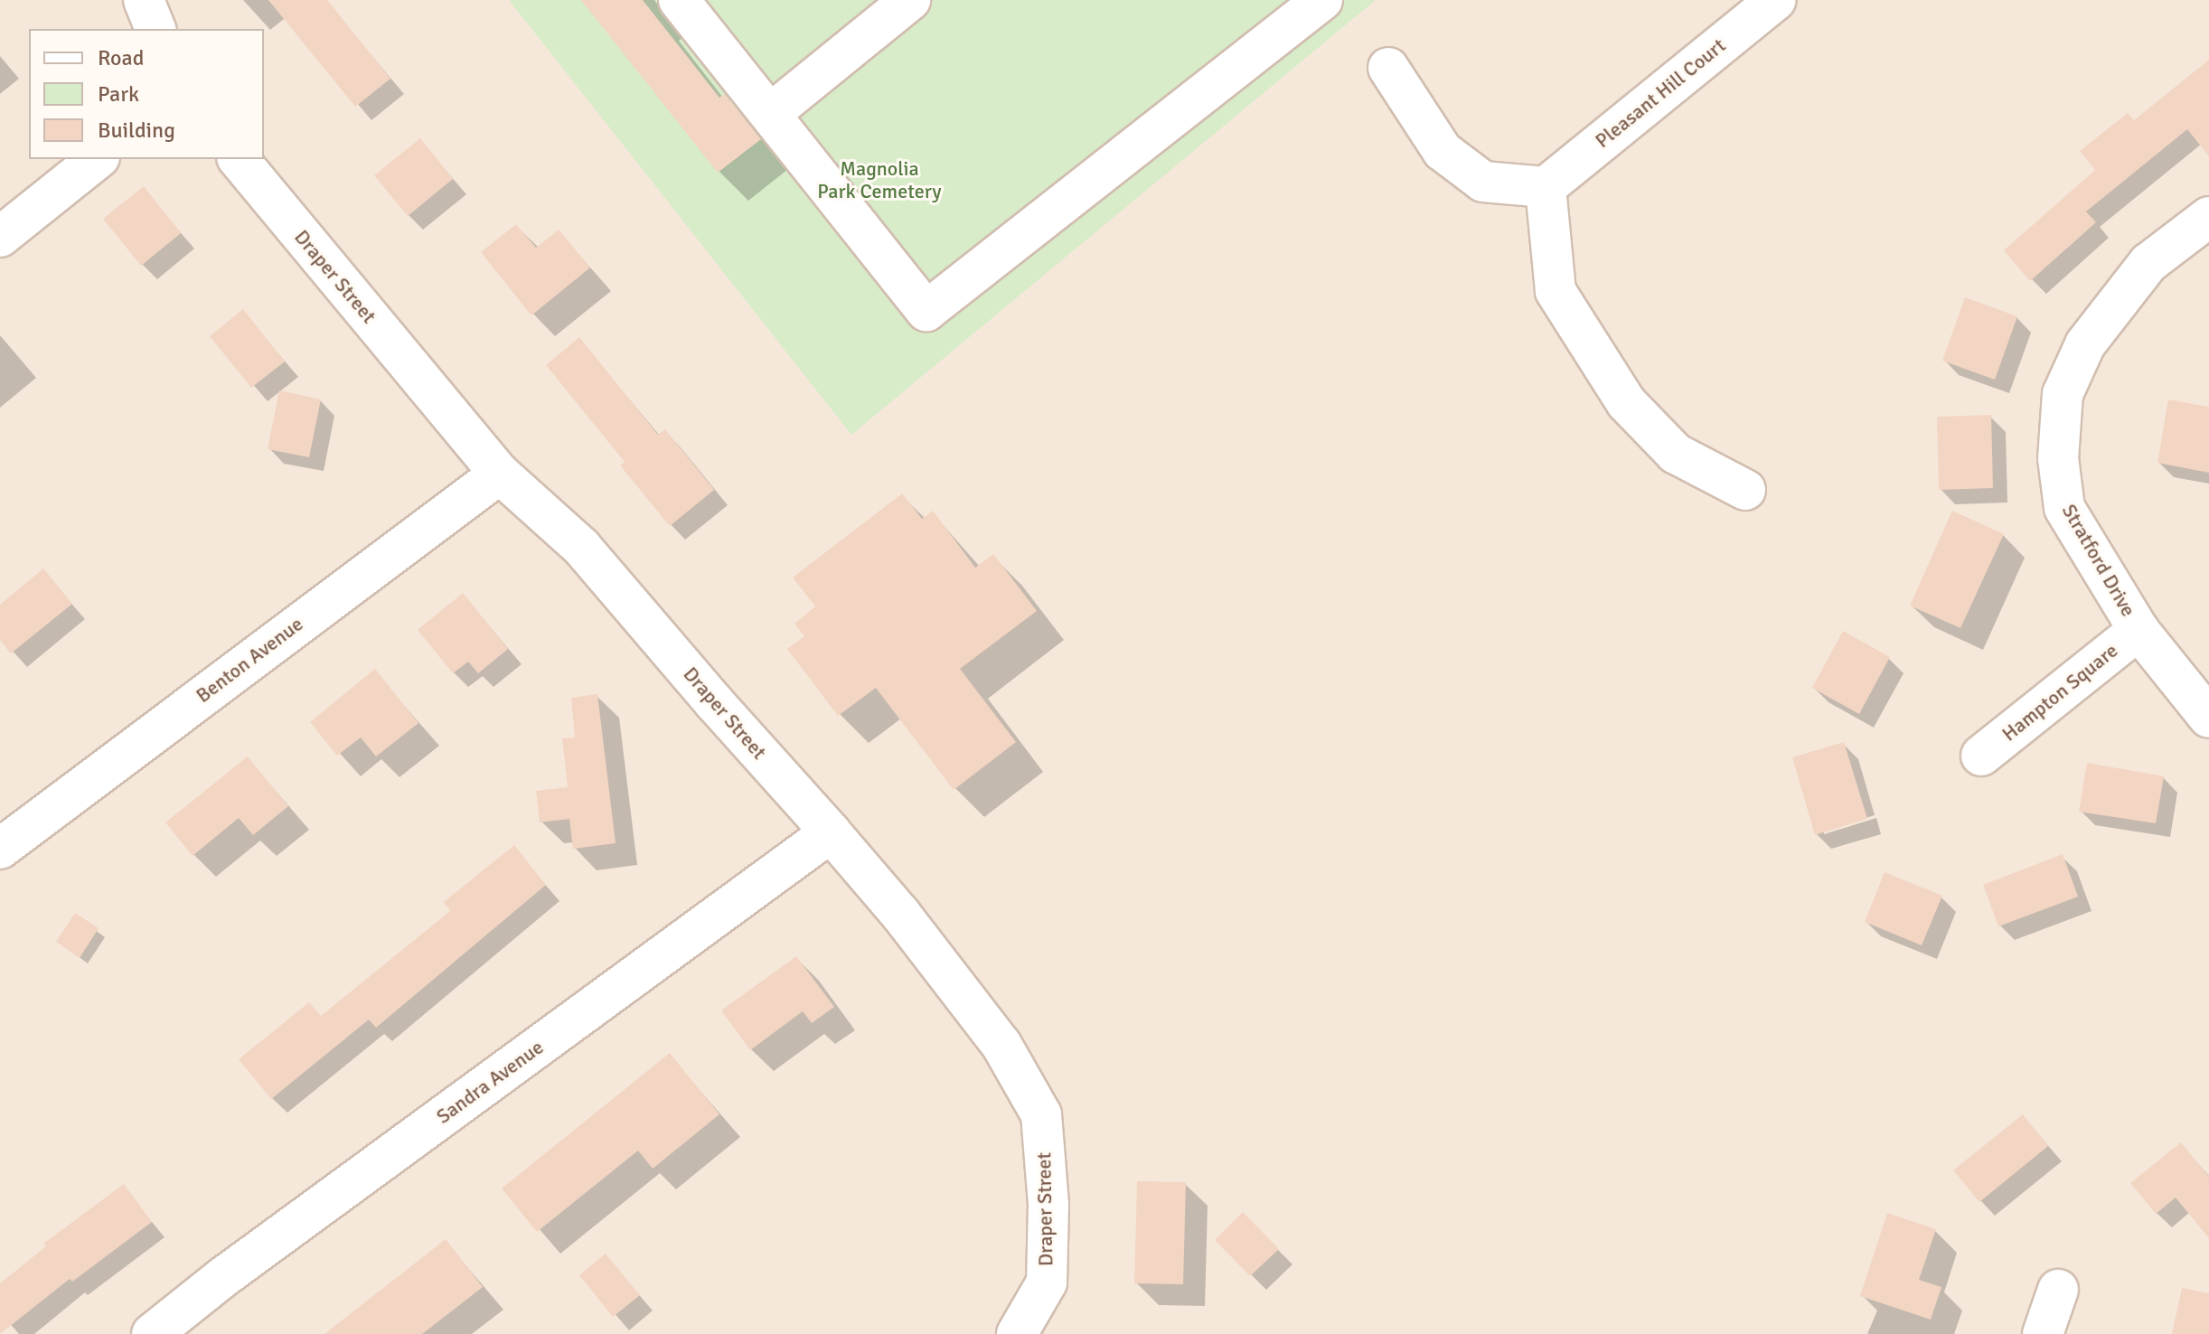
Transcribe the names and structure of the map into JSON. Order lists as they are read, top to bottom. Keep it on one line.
{"streets":{"street":["Pleasant Hill Court","Draper Street","Stratford Drive","Benton Avenue","Hampton Square","Sandra Avenue"]},"crossings":[["Draper Street","Benton Avenue"],["Draper Street","Sandra Avenue"],["Stratford Drive","Hampton Square"]],"parks":["Magnolia Park Cemetery"],"legend":["Road","Park","Building"]}
